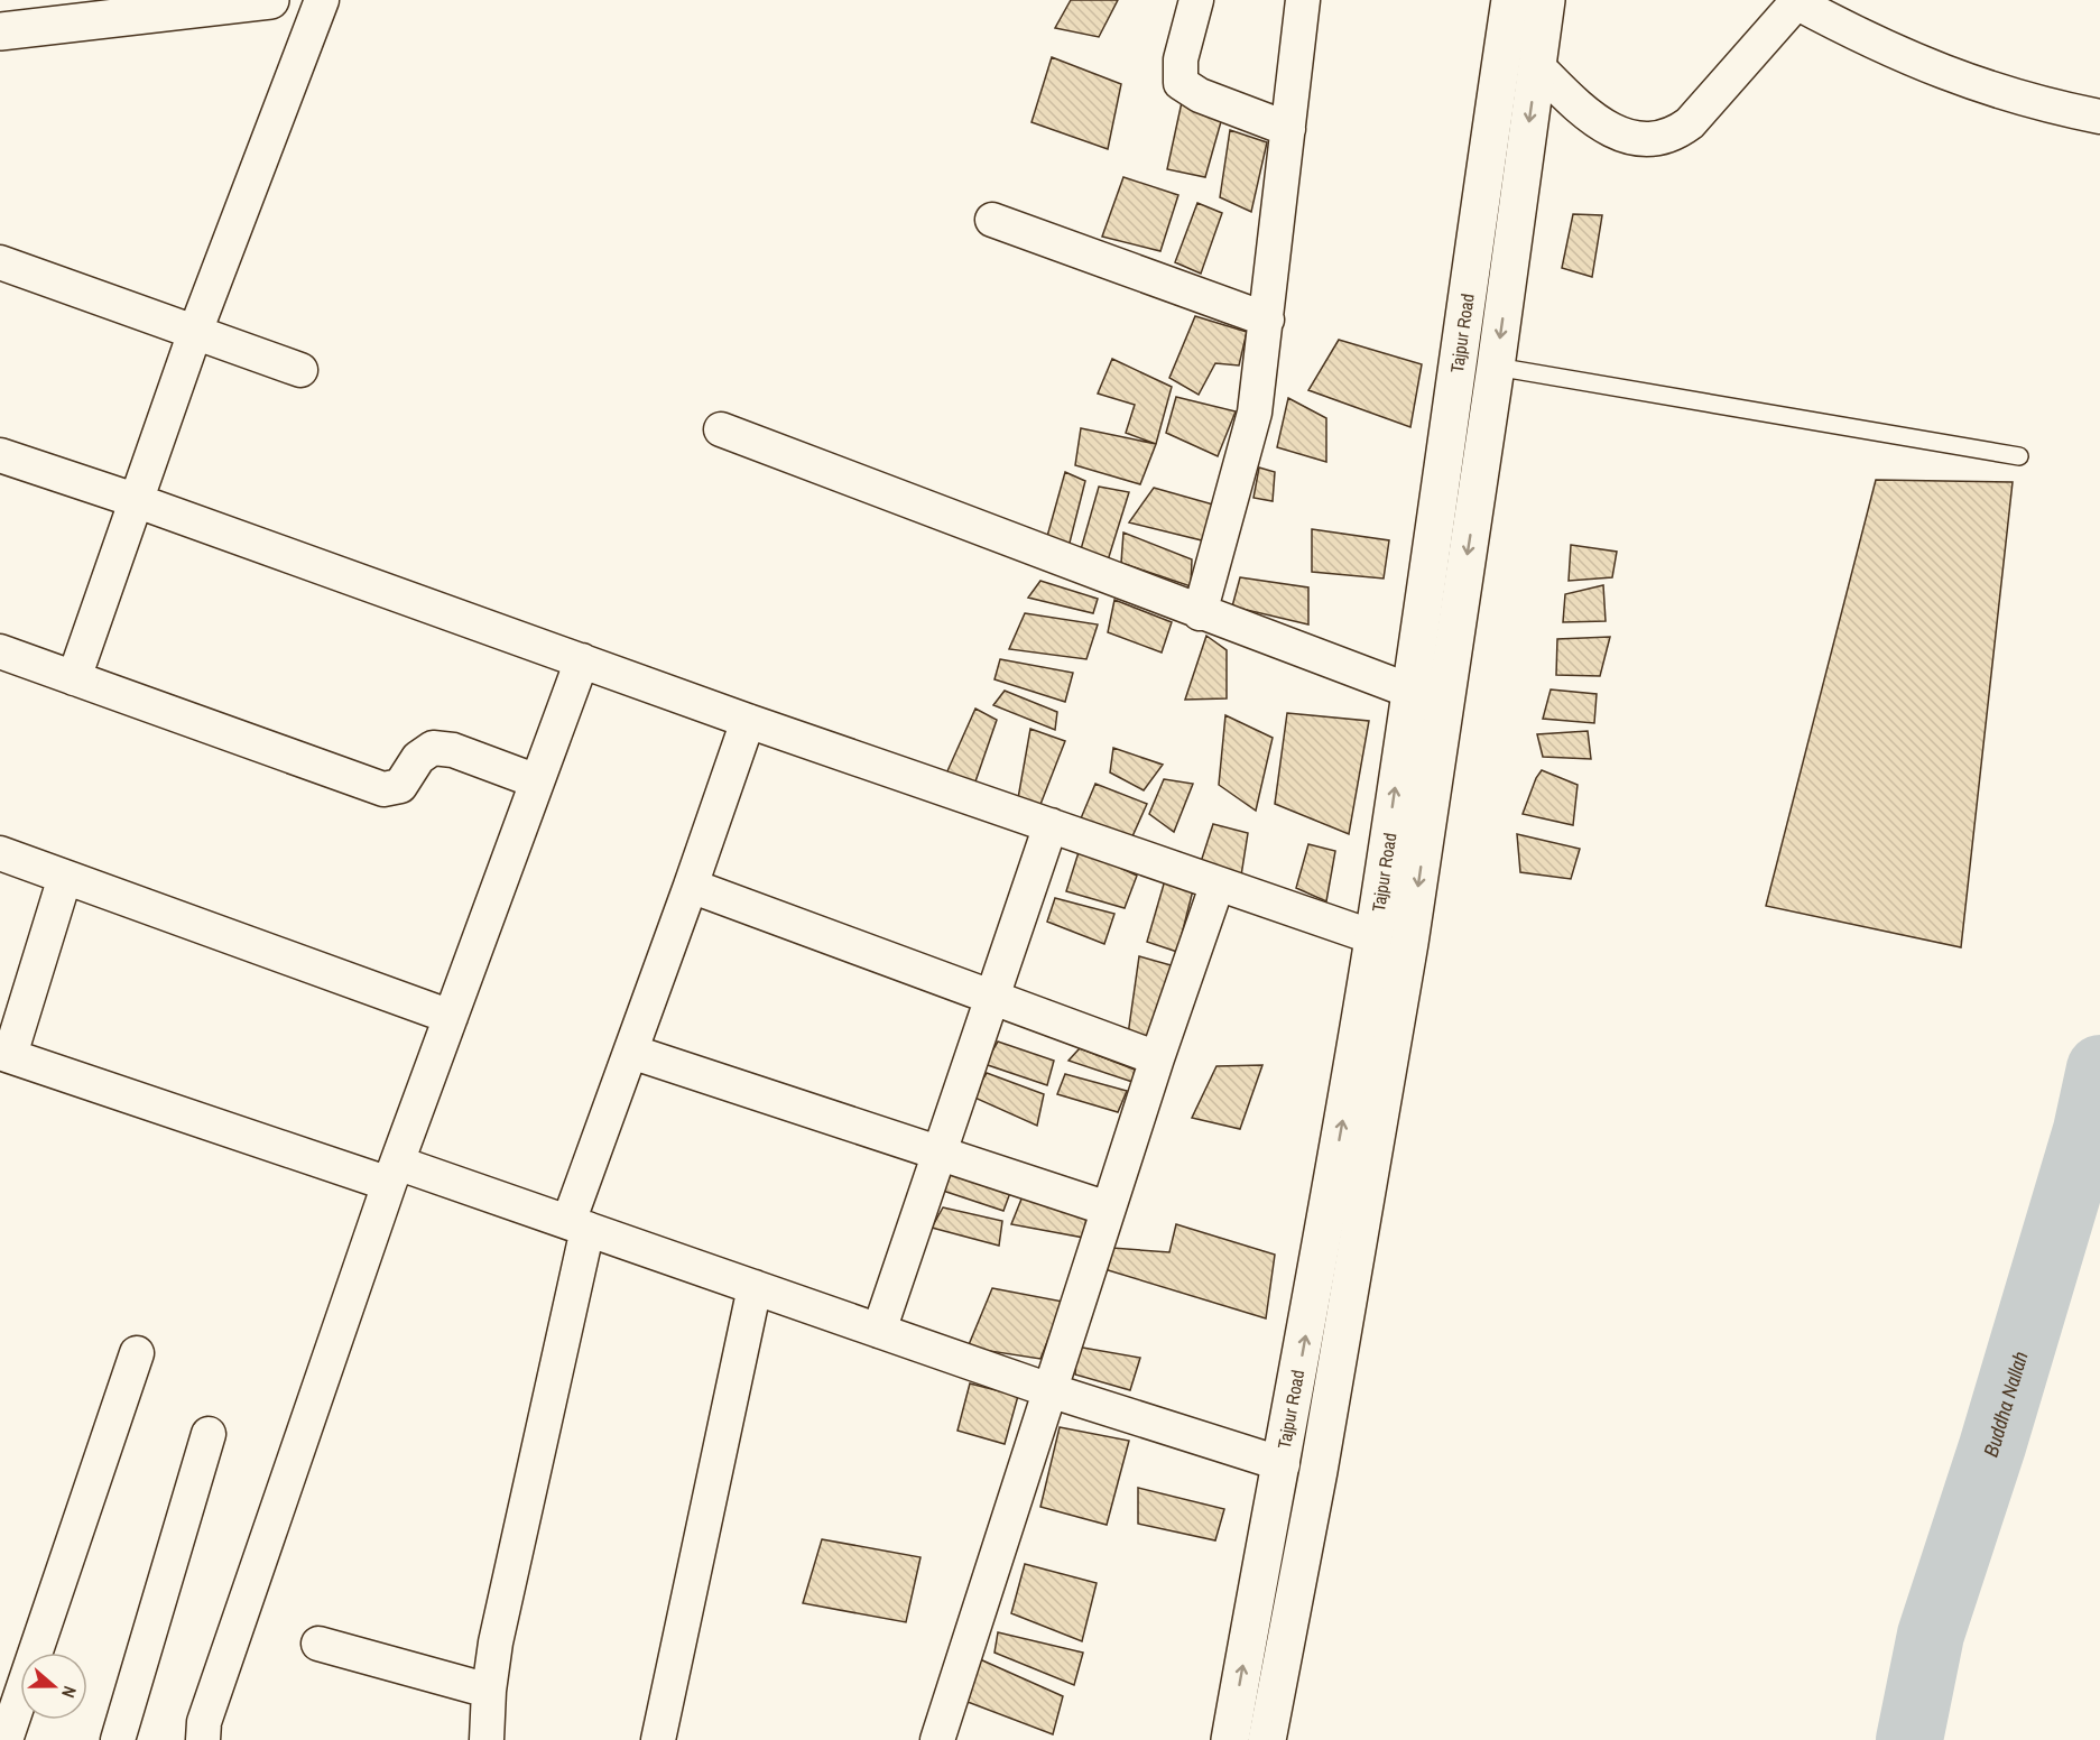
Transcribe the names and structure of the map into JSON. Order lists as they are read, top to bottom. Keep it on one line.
{"streets":{"main road":["Tajpur Road"]},"water":["Buddha Nallah"],"north":"right"}
